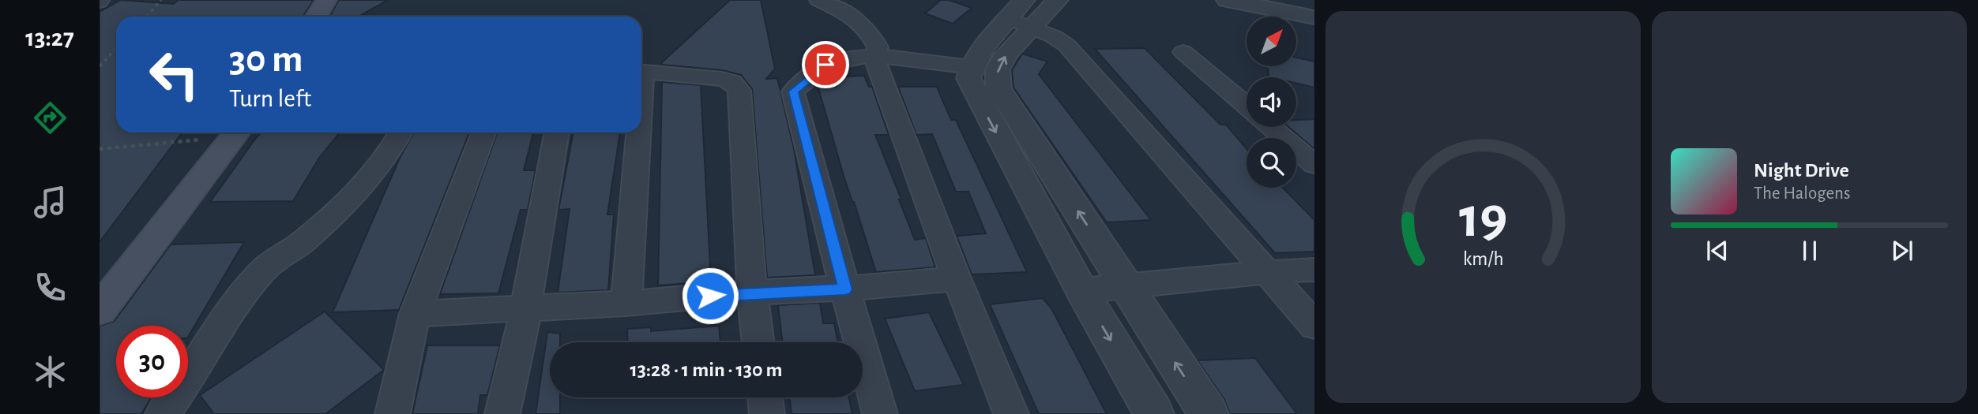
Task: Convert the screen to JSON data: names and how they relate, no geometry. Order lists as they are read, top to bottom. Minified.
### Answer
{"north":"top right","page":{"tabs":"13:27","turn":["30 m","Turn left"],"song":["Night Drive","The Halogens"],"limit":"30","trip":"13:28 · 1 min · 130 m","gauge":["19","km/h"]}}
